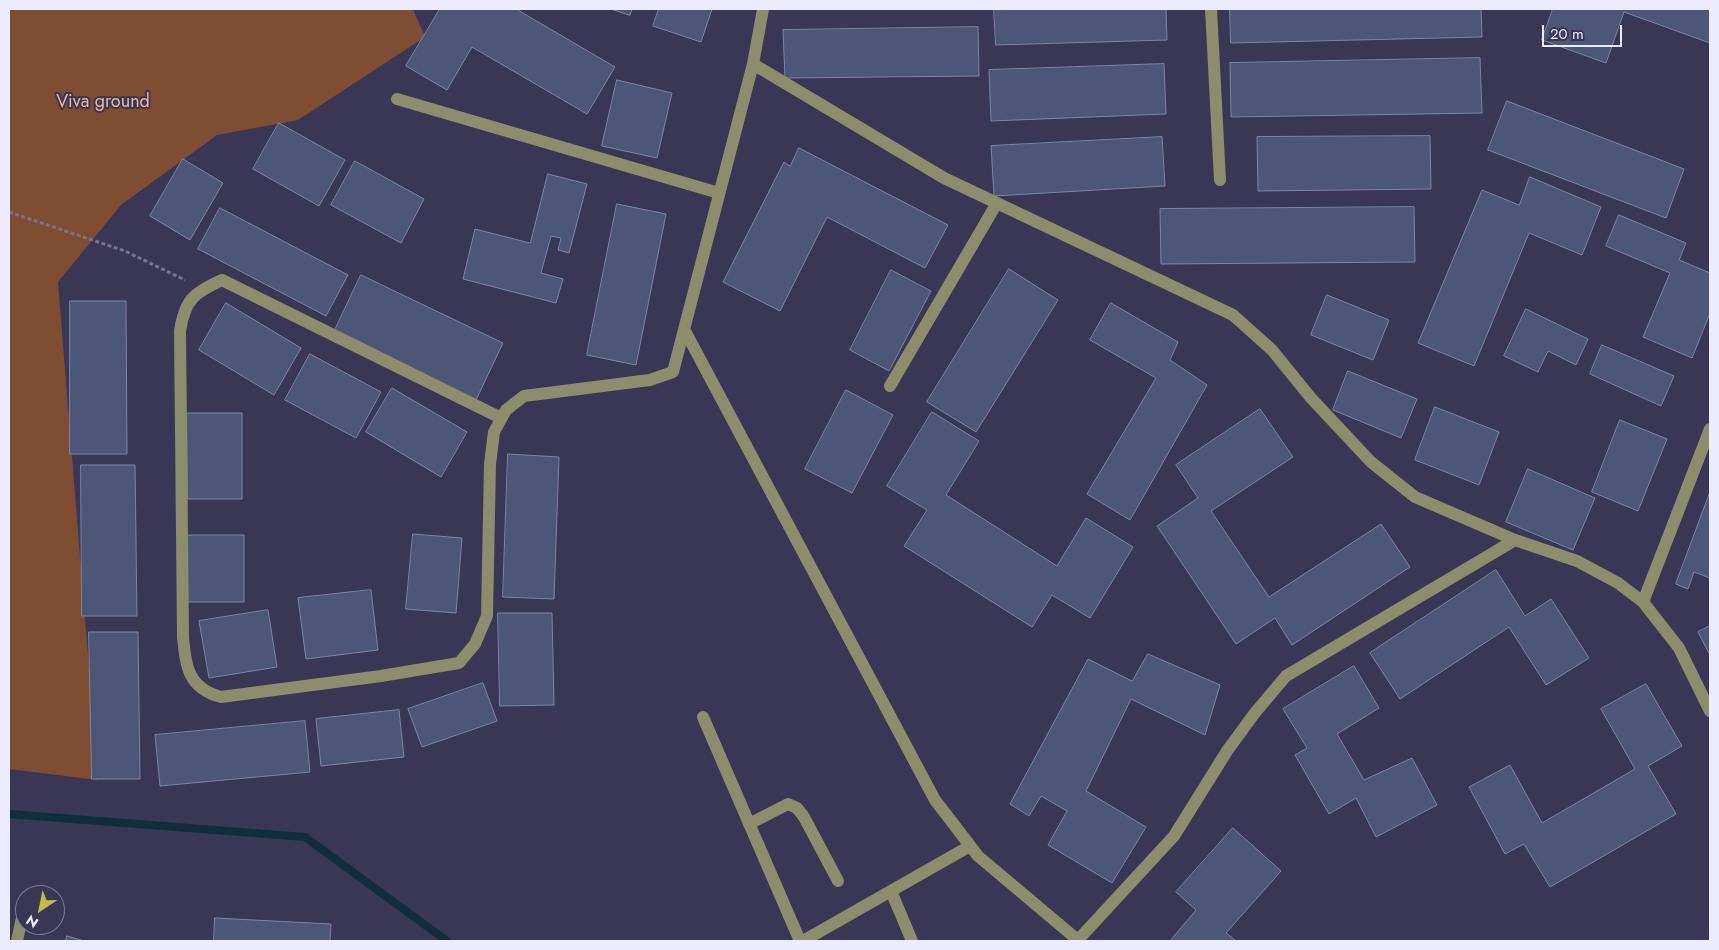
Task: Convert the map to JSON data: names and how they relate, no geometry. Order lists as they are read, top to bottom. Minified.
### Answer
{"parks":["Viva ground"],"scale_bar":"20 m","north":"bottom left"}
